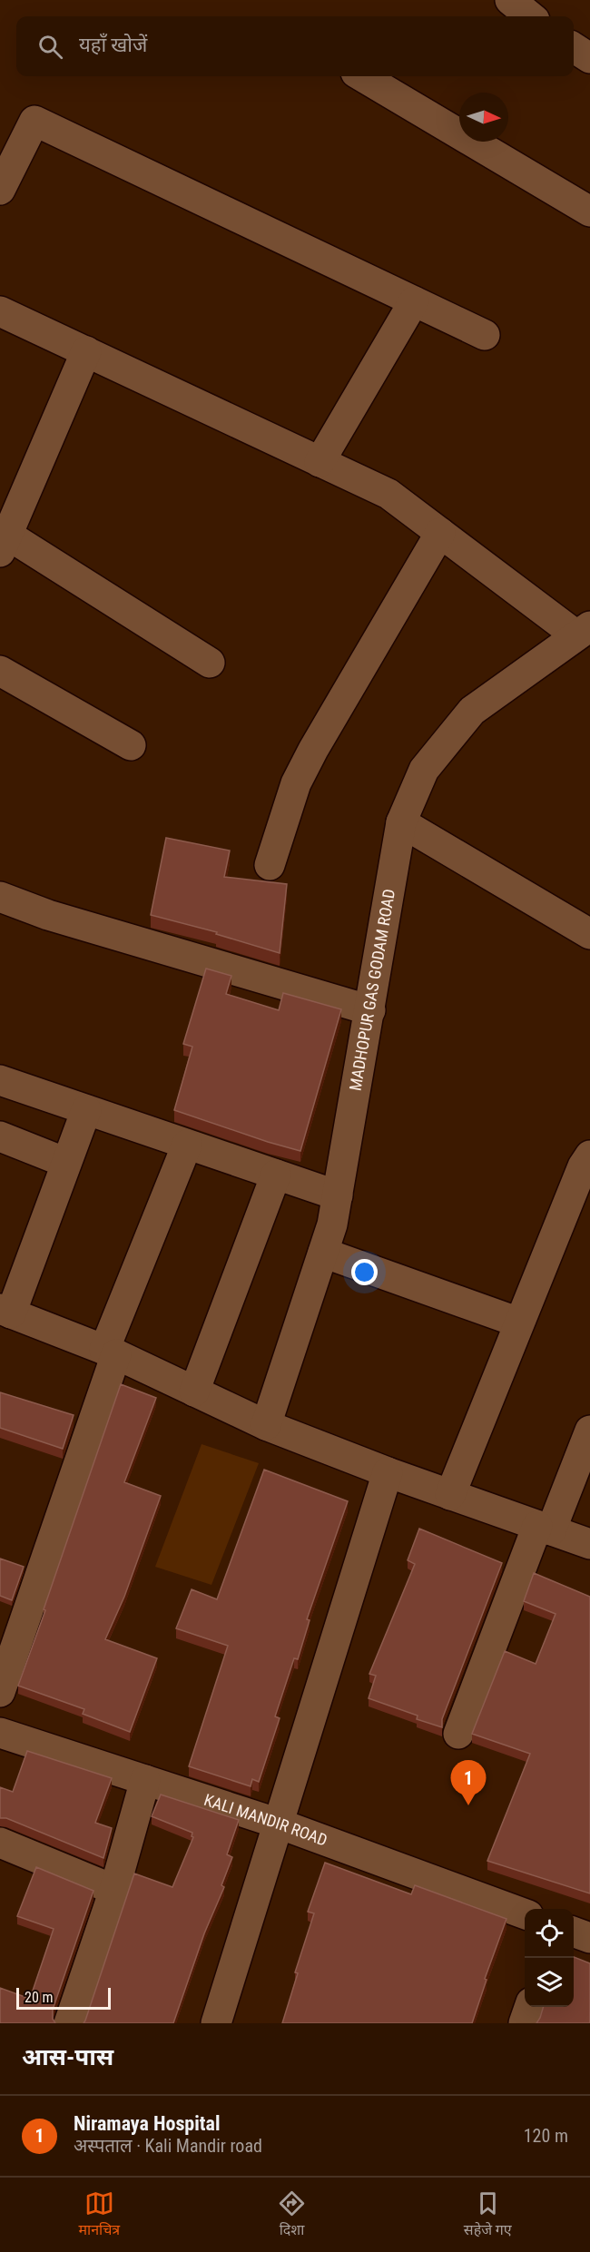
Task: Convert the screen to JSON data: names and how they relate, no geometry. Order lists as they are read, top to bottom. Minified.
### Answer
{"streets":{"street":["MADHOPUR GAS GODAM ROAD","KALI MANDIR ROAD"]},"scale_bar":"20 m","north":"right","page":{"search":"यहाँ खोजें","pins":"1","scale":"20 m","heading":"आस-पास","list":[{"mark":"1","name":"Niramaya Hospital","note":"अस्पताल · Kali Mandir road","value":"120 m"}],"nav":["मानचित्र","दिशा","सहेजे गए"]}}
